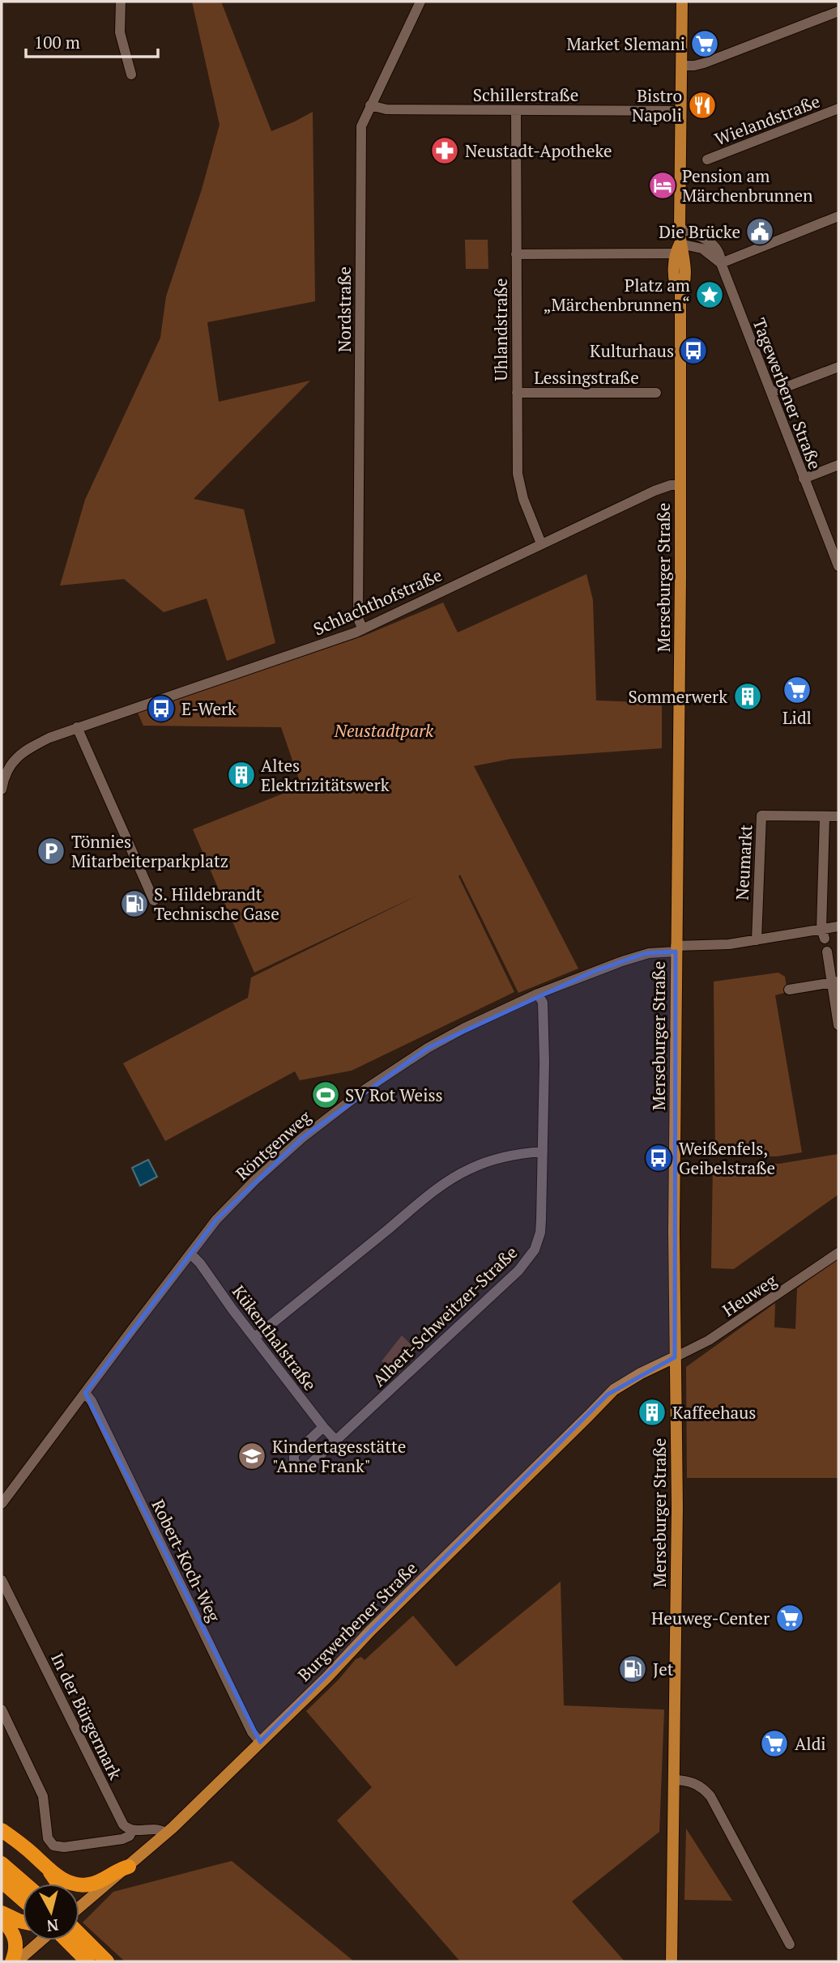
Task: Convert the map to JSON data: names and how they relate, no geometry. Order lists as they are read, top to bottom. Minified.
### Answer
{"streets":{"main road":["Merseburger Straße","Burgwerbener Straße"],"street":["Schillerstraße","Wielandstraße","Nordstraße","Uhlandstraße","Lessingstraße","Tagewerbener Straße","Schlachthofstraße","Neumarkt","Röntgenweg","Heuweg","Albert-Schweitzer-Straße","Kükenthalstraße","Robert-Koch-Weg","In der Bürgermark"]},"crossings":[["Schillerstraße","Nordstraße"],["Schillerstraße","Uhlandstraße"],["Schillerstraße","Merseburger Straße"],["Nordstraße","Schlachthofstraße"],["Uhlandstraße","Lessingstraße"],["Uhlandstraße","Schlachthofstraße"],["Tagewerbener Straße","Merseburger Straße"],["Merseburger Straße","Schlachthofstraße"],["Merseburger Straße","Röntgenweg"],["Merseburger Straße","Heuweg"],["Merseburger Straße","Burgwerbener Straße"],["Neumarkt","Röntgenweg"],["Röntgenweg","Albert-Schweitzer-Straße"],["Röntgenweg","Kükenthalstraße"],["Röntgenweg","Robert-Koch-Weg"],["Heuweg","Burgwerbener Straße"],["Albert-Schweitzer-Straße","Kükenthalstraße"],["Robert-Koch-Weg","Burgwerbener Straße"]],"parks":["Neustadtpark"],"places":{"supermarket":["Market Slemani","Lidl","Heuweg-Center","Aldi"],"restaurant":["Bistro Napoli"],"pharmacy":["Neustadt-Apotheke"],"hotel":["Pension am Märchenbrunnen"],"public building":["Die Brücke"],"place":["Platz am „Märchenbrunnen“"],"bus stop":["Kulturhaus","E-Werk","Weißenfels, Geibelstraße"],"building":["Sommerwerk","Altes Elektrizitätswerk","Kaffeehaus"],"parking":["Tönnies Mitarbeiterparkplatz"],"fuel station":["S. Hildebrandt Technische Gase","Jet"],"sports":["SV Rot Weiss"],"school or university":["Kindertagesstätte \"Anne Frank\""]},"scale_bar":"100 m","north":"bottom"}
